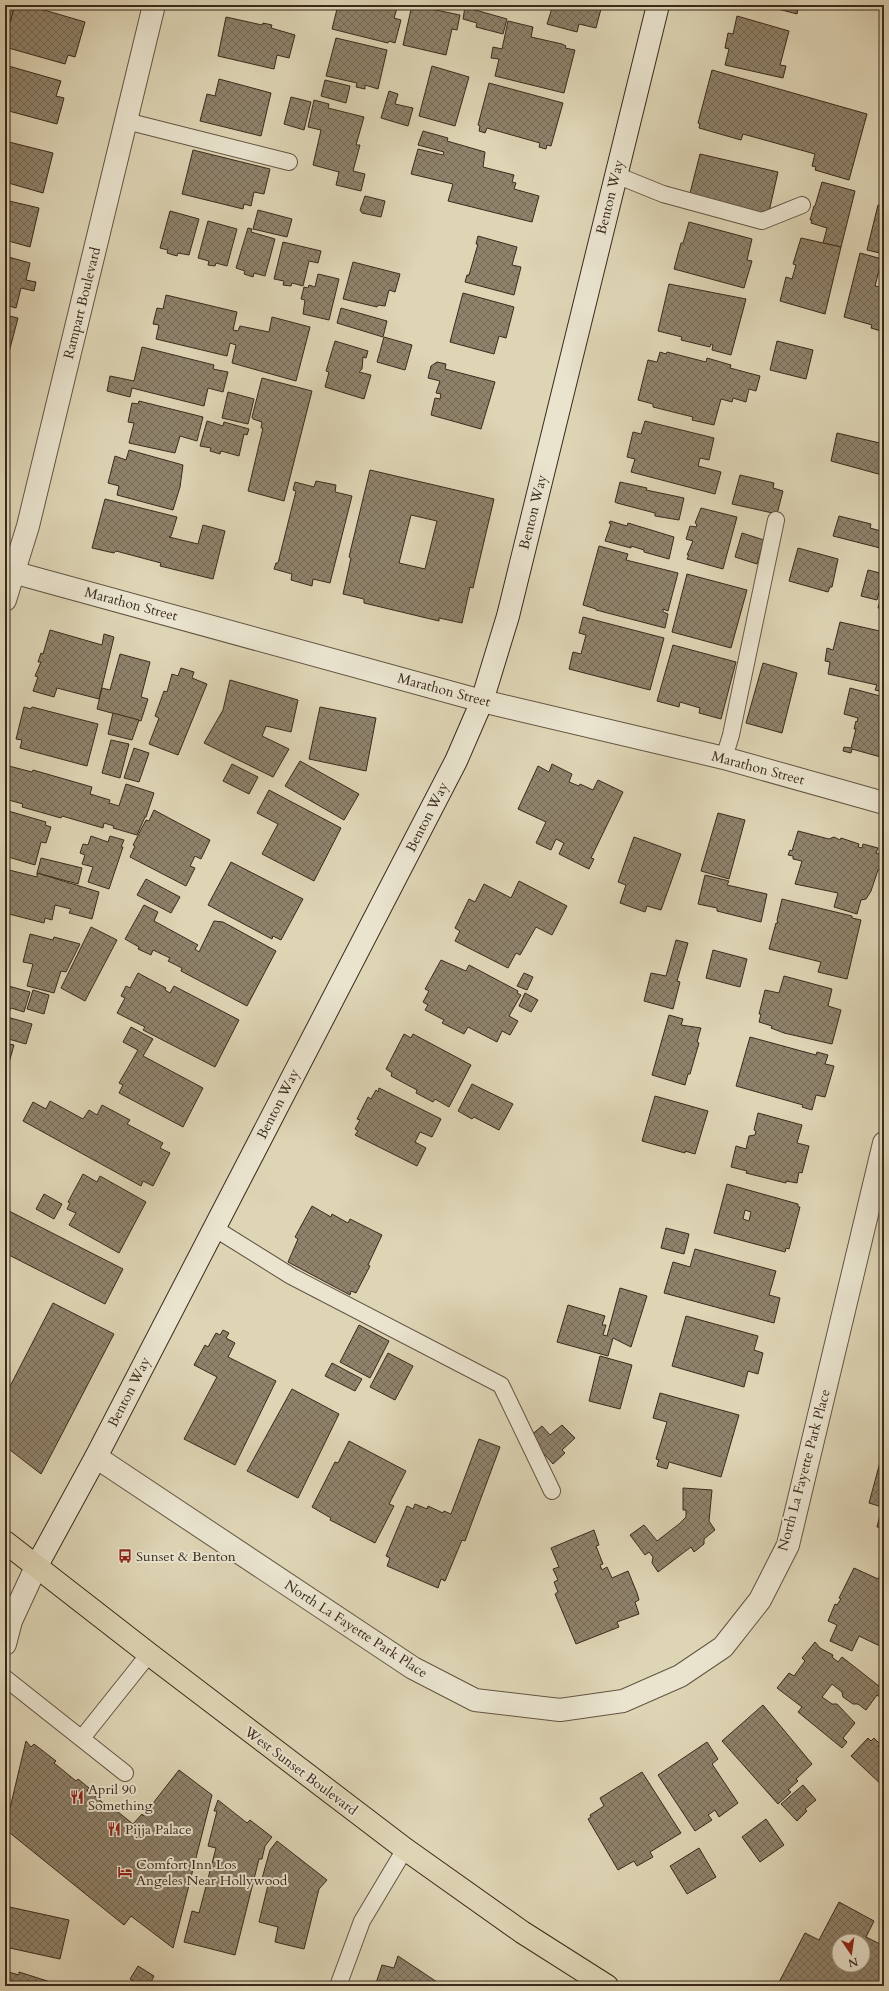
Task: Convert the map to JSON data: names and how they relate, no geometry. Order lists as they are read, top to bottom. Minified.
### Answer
{"streets":{"main road":["West Sunset Boulevard"],"street":["Benton Way","Rampart Boulevard","Marathon Street","North La Fayette Park Place"]},"crossings":[["Benton Way","Marathon Street"],["Benton Way","North La Fayette Park Place"],["Benton Way","West Sunset Boulevard"],["Rampart Boulevard","Marathon Street"]],"places":{"bus stop":["Sunset & Benton"],"restaurant":["April 90 Something","Pijja Palace"],"hotel":["Comfort Inn Los Angeles Near Hollywood"]},"north":"bottom"}
